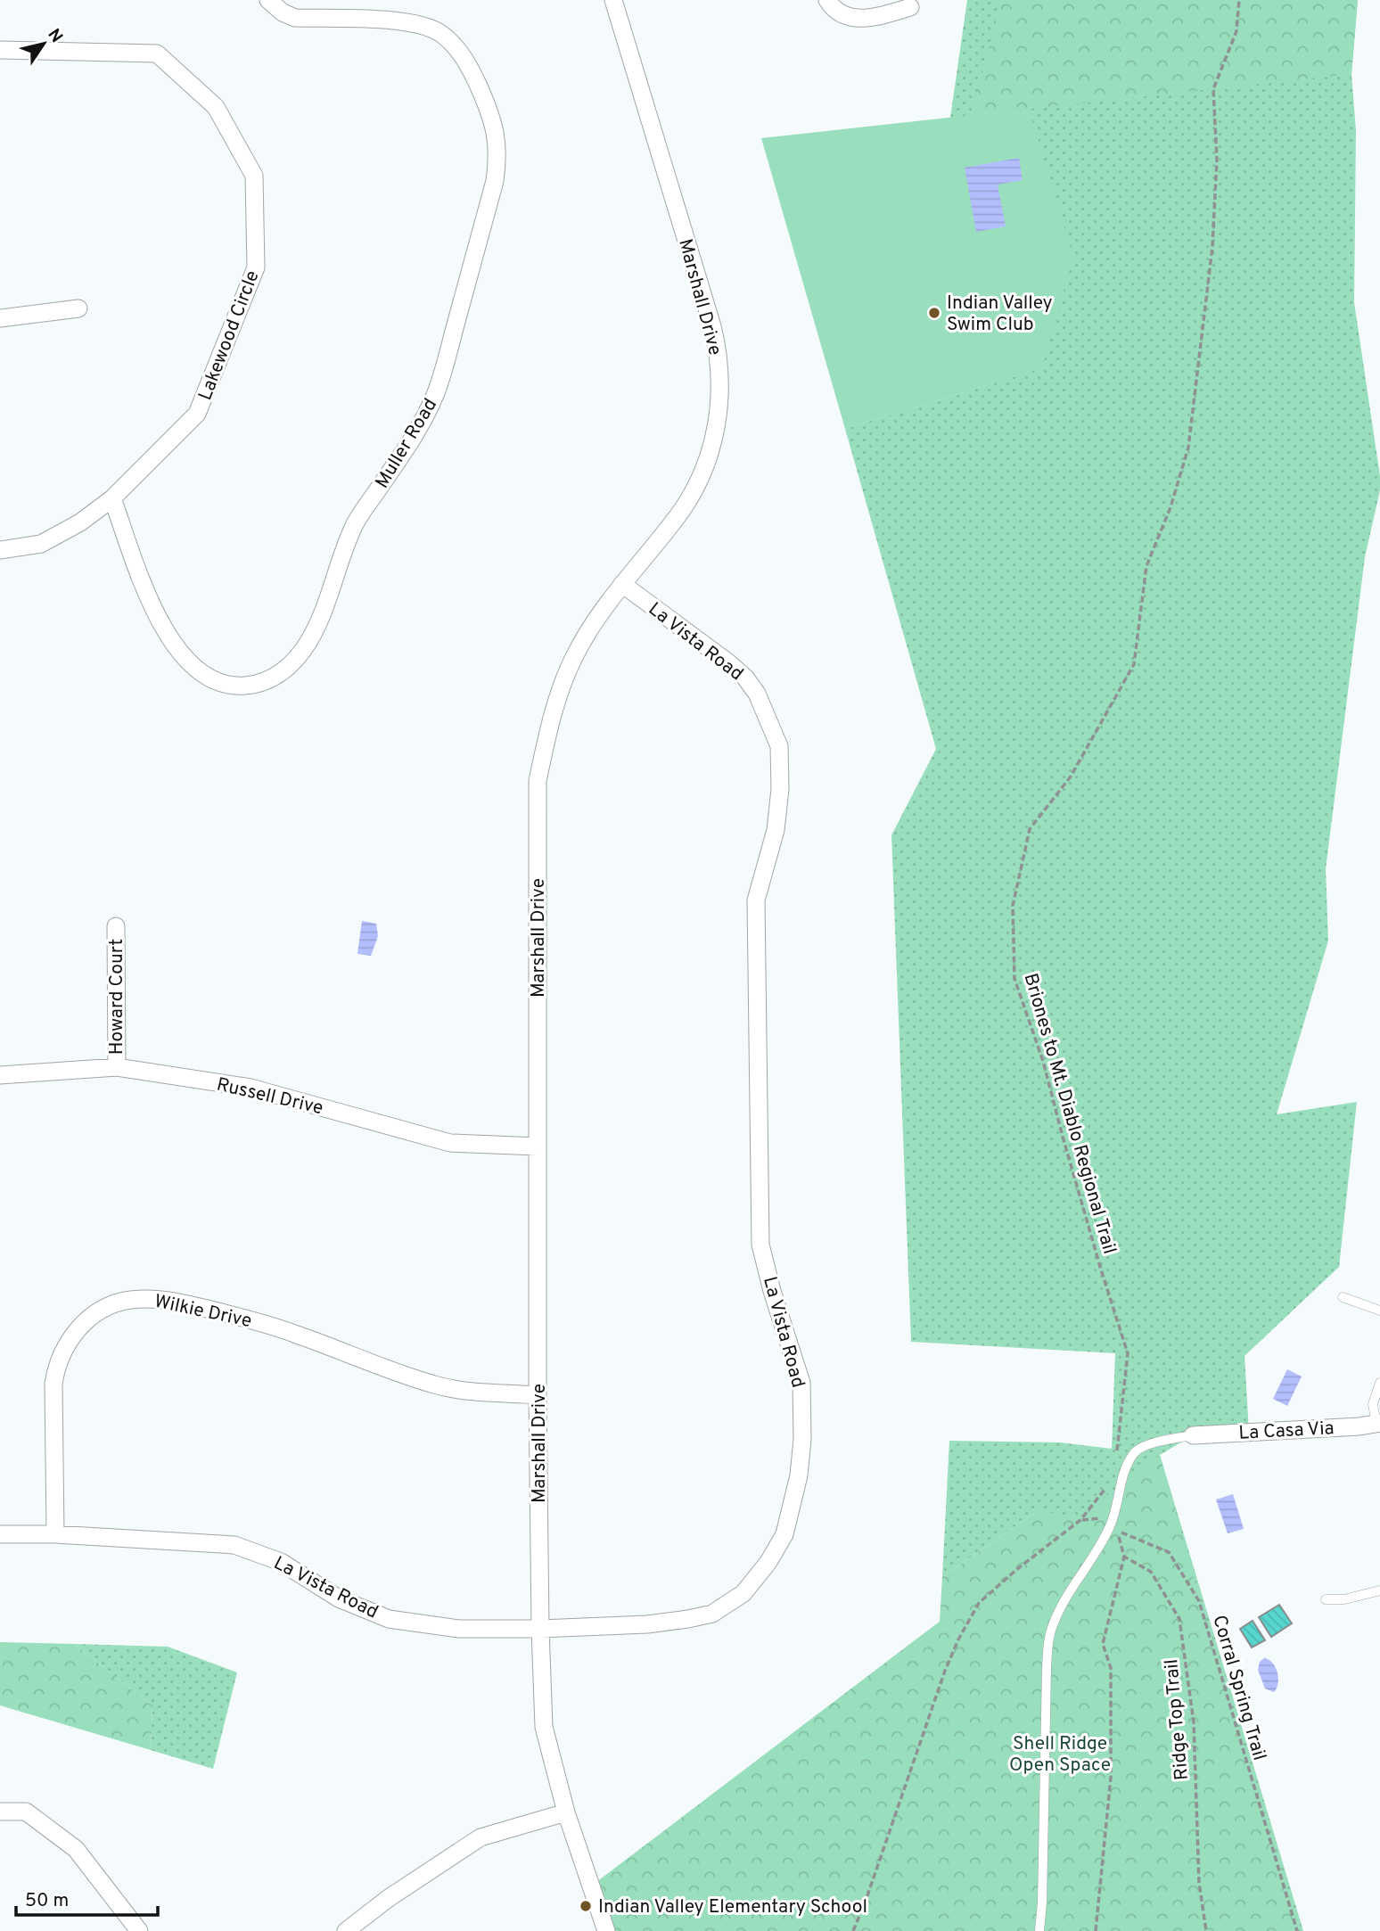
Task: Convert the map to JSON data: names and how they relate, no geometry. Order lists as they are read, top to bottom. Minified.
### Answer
{"streets":{"street":["Marshall Drive","Lakewood Circle","Muller Road","La Vista Road","Howard Court","Russell Drive","Wilkie Drive","La Casa Via"],"path":["Briones to Mt. Diablo Regional Trail","Corral Spring Trail","Ridge Top Trail"]},"crossings":[["Marshall Drive","La Vista Road"],["Marshall Drive","Russell Drive"],["Marshall Drive","Wilkie Drive"],["Lakewood Circle","Muller Road"],["La Vista Road","Wilkie Drive"],["Howard Court","Russell Drive"]],"parks":["Shell Ridge Open Space"],"places":["Indian Valley Swim Club","Indian Valley Elementary School"],"scale_bar":"50 m","north":"top right"}
